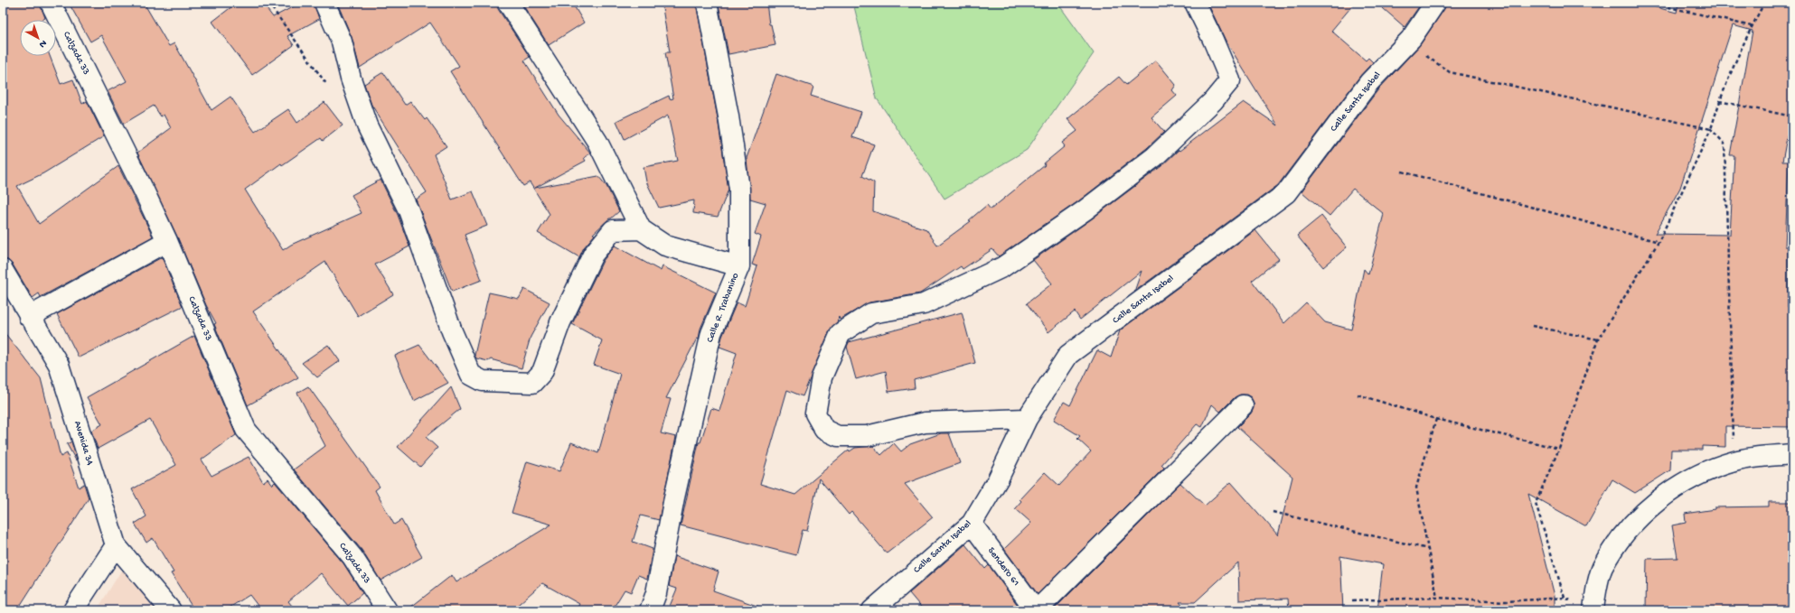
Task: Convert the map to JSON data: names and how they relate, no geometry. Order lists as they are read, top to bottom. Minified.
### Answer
{"streets":{"street":["Calzada 33","Calle Santa Isabel","Calle R. Trabanino","Avenida 34","Sendero 61"]},"crossings":[["Calle Santa Isabel","Sendero 61"]],"north":"bottom right"}
